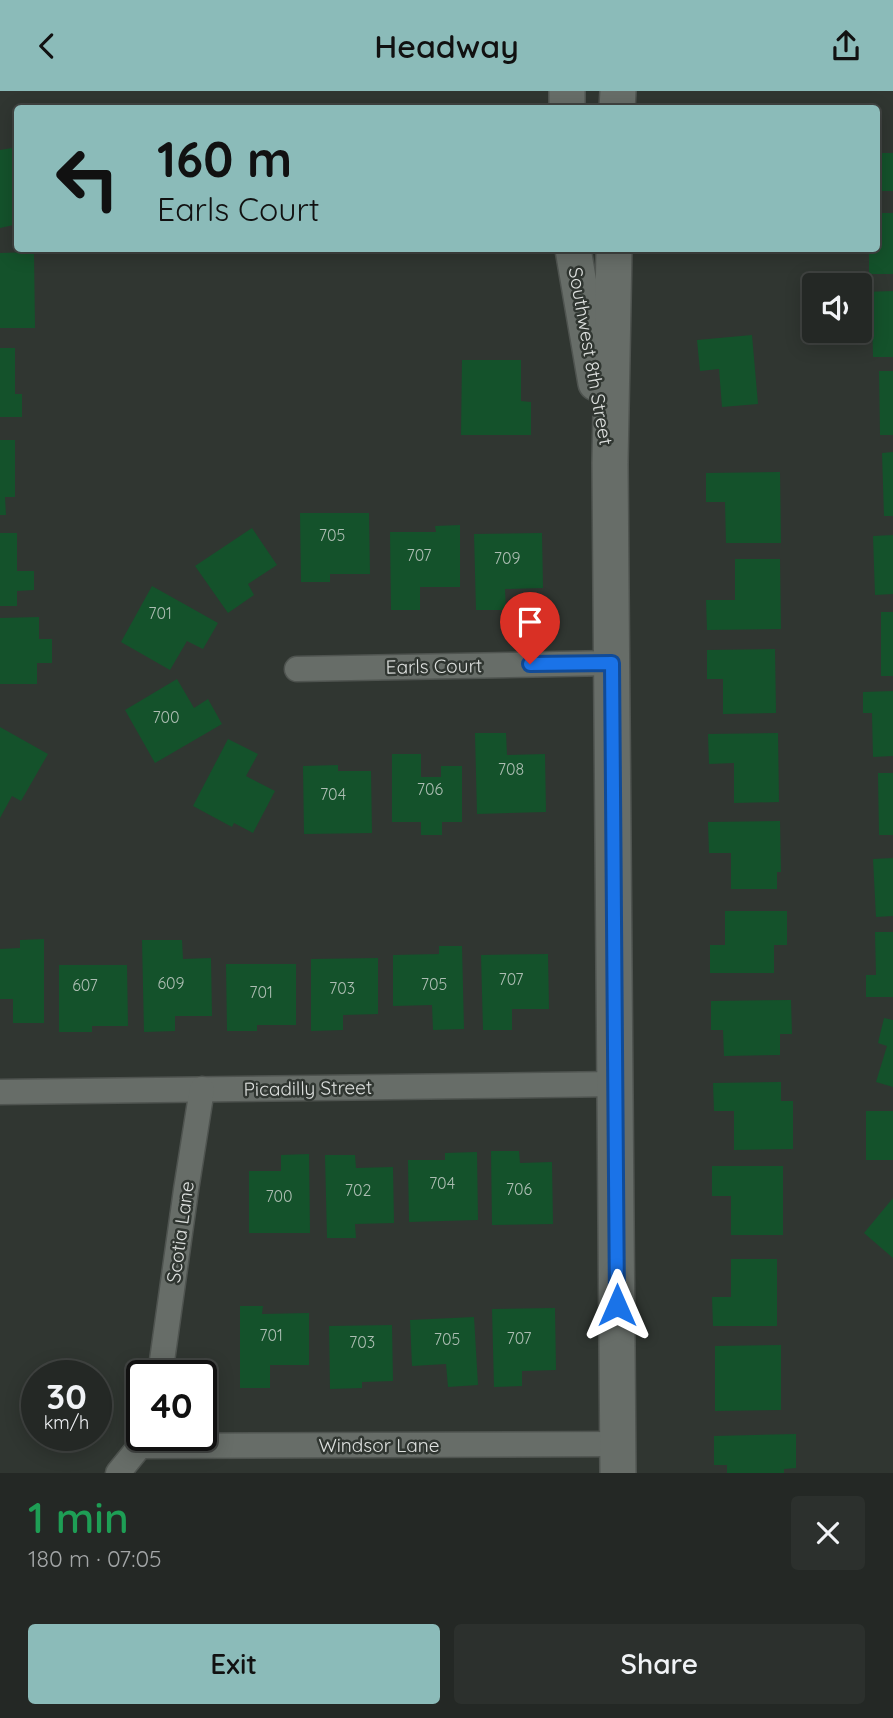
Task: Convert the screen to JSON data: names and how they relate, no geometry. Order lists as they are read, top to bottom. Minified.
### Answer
{"streets":{"street":["Southwest 8th Street","Earls Court","Picadilly Street","Scotia Lane","Windsor Lane"]},"crossings":[["Southwest 8th Street","Earls Court"],["Southwest 8th Street","Picadilly Street"],["Southwest 8th Street","Windsor Lane"],["Picadilly Street","Scotia Lane"]],"house_numbers":["705","707","709","701","700","708","706","704","707","609","705","607","703","701","704","706","702","700","701","707","705","703"],"page":{"header":"Headway","turn":["160 m","Earls Court"],"speed":"30 km/h","limit":"40","heading":["1 min","180 m · 07:05"],"buttons":["Exit","Share"]}}
